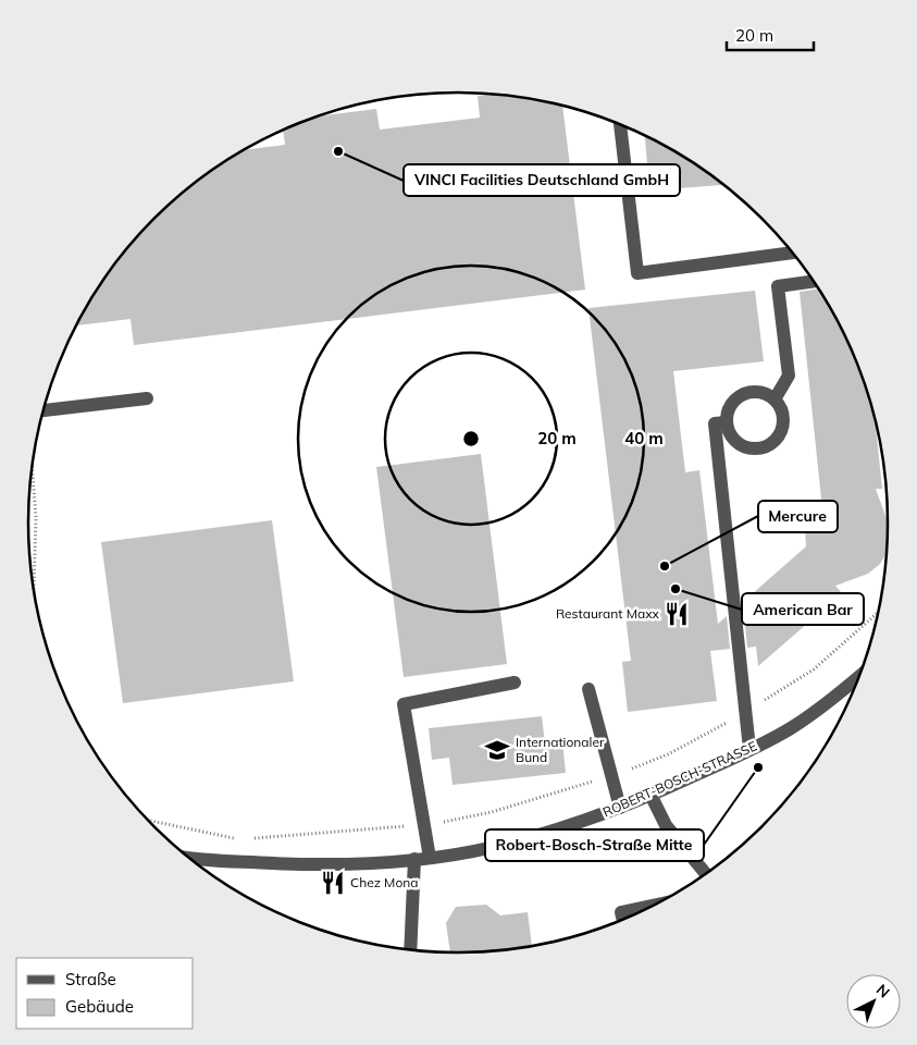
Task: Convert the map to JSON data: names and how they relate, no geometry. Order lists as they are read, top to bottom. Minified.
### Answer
{"streets":{"street":["ROBERT-BOSCH-STRASSE"]},"places":{"other":["VINCI Facilities Deutschland GmbH","Mercure","American Bar","Robert-Bosch-Straße Mitte"],"restaurant":["Restaurant Maxx","Chez Mona"],"school or university":["Internationaler Bund"]},"legend":["Straße","Gebäude"],"scale_bar":"20 m","north":"top right","rings":["20 m","40 m"]}
